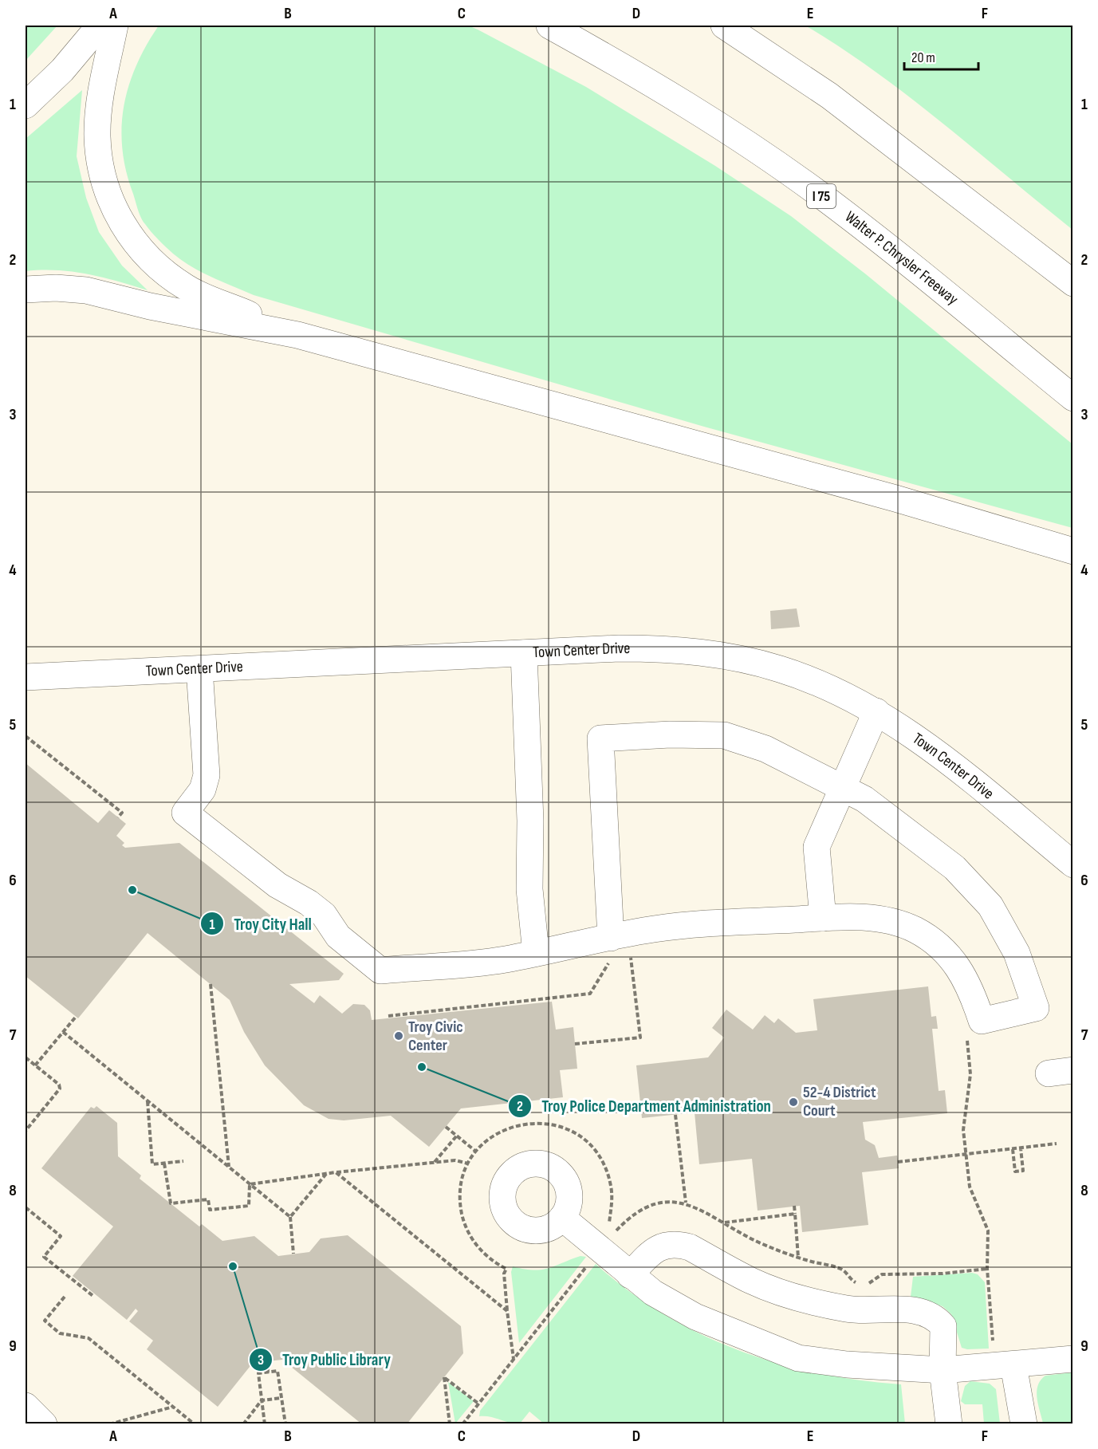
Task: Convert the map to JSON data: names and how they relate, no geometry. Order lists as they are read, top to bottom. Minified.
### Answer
{"streets":{"main road":["I 75","Walter P. Chrysler Freeway","Town Center Drive"]},"places":["Troy City Hall","Troy Civic Center","Troy Police Department Administration","52-4 District Court","Troy Public Library"],"scale_bar":"20 m","grid":{"columns":["A","B","C","D","E","F"],"rows":["1","2","3","4","5","6","7","8","9"]}}
